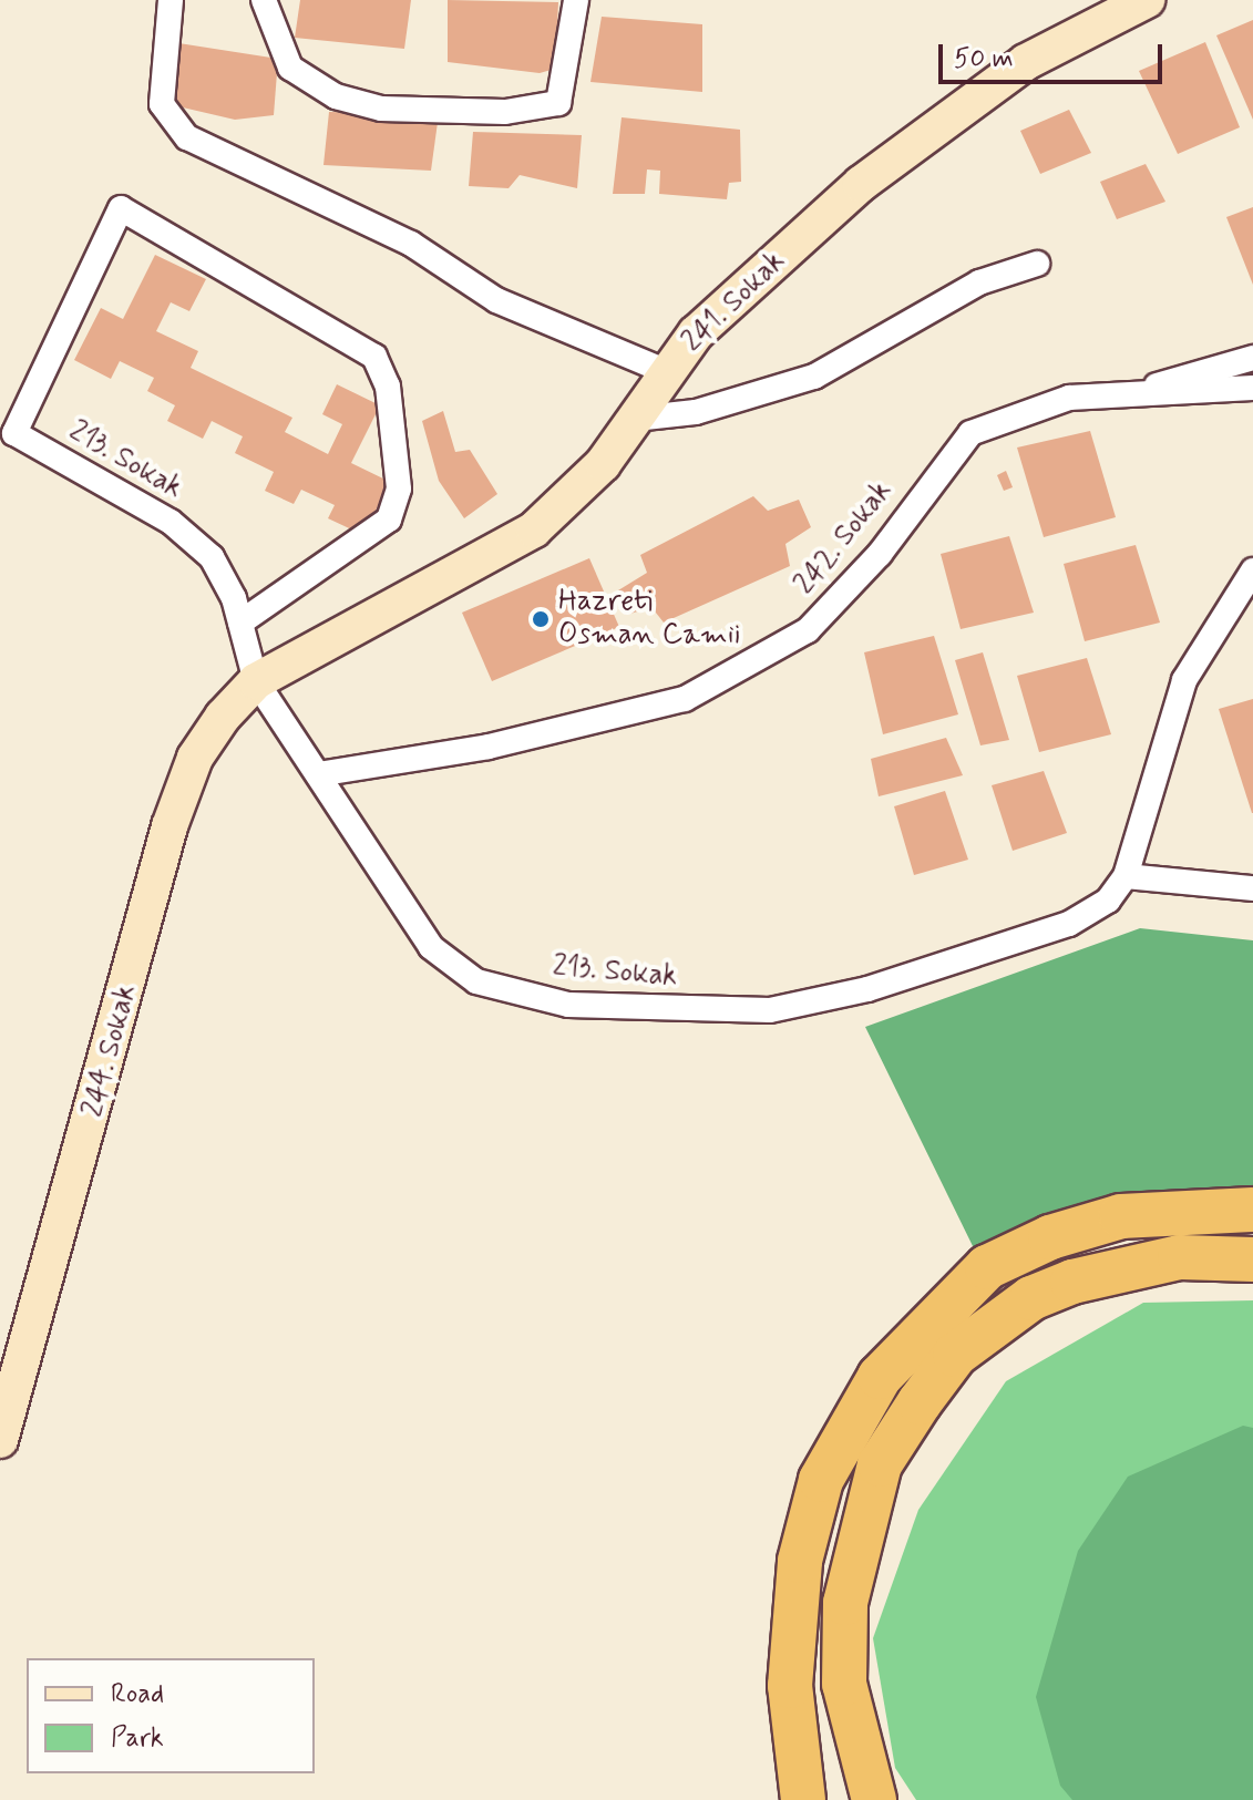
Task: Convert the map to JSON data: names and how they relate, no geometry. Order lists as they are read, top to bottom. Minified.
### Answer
{"streets":{"street":["241. Sokak","213. Sokak","242. Sokak","244. Sokak"]},"crossings":[["241. Sokak","213. Sokak"],["241. Sokak","244. Sokak"],["213. Sokak","242. Sokak"],["213. Sokak","244. Sokak"]],"places":["Hazreti Osman Camii"],"legend":["Road","Park"],"scale_bar":"50 m"}
